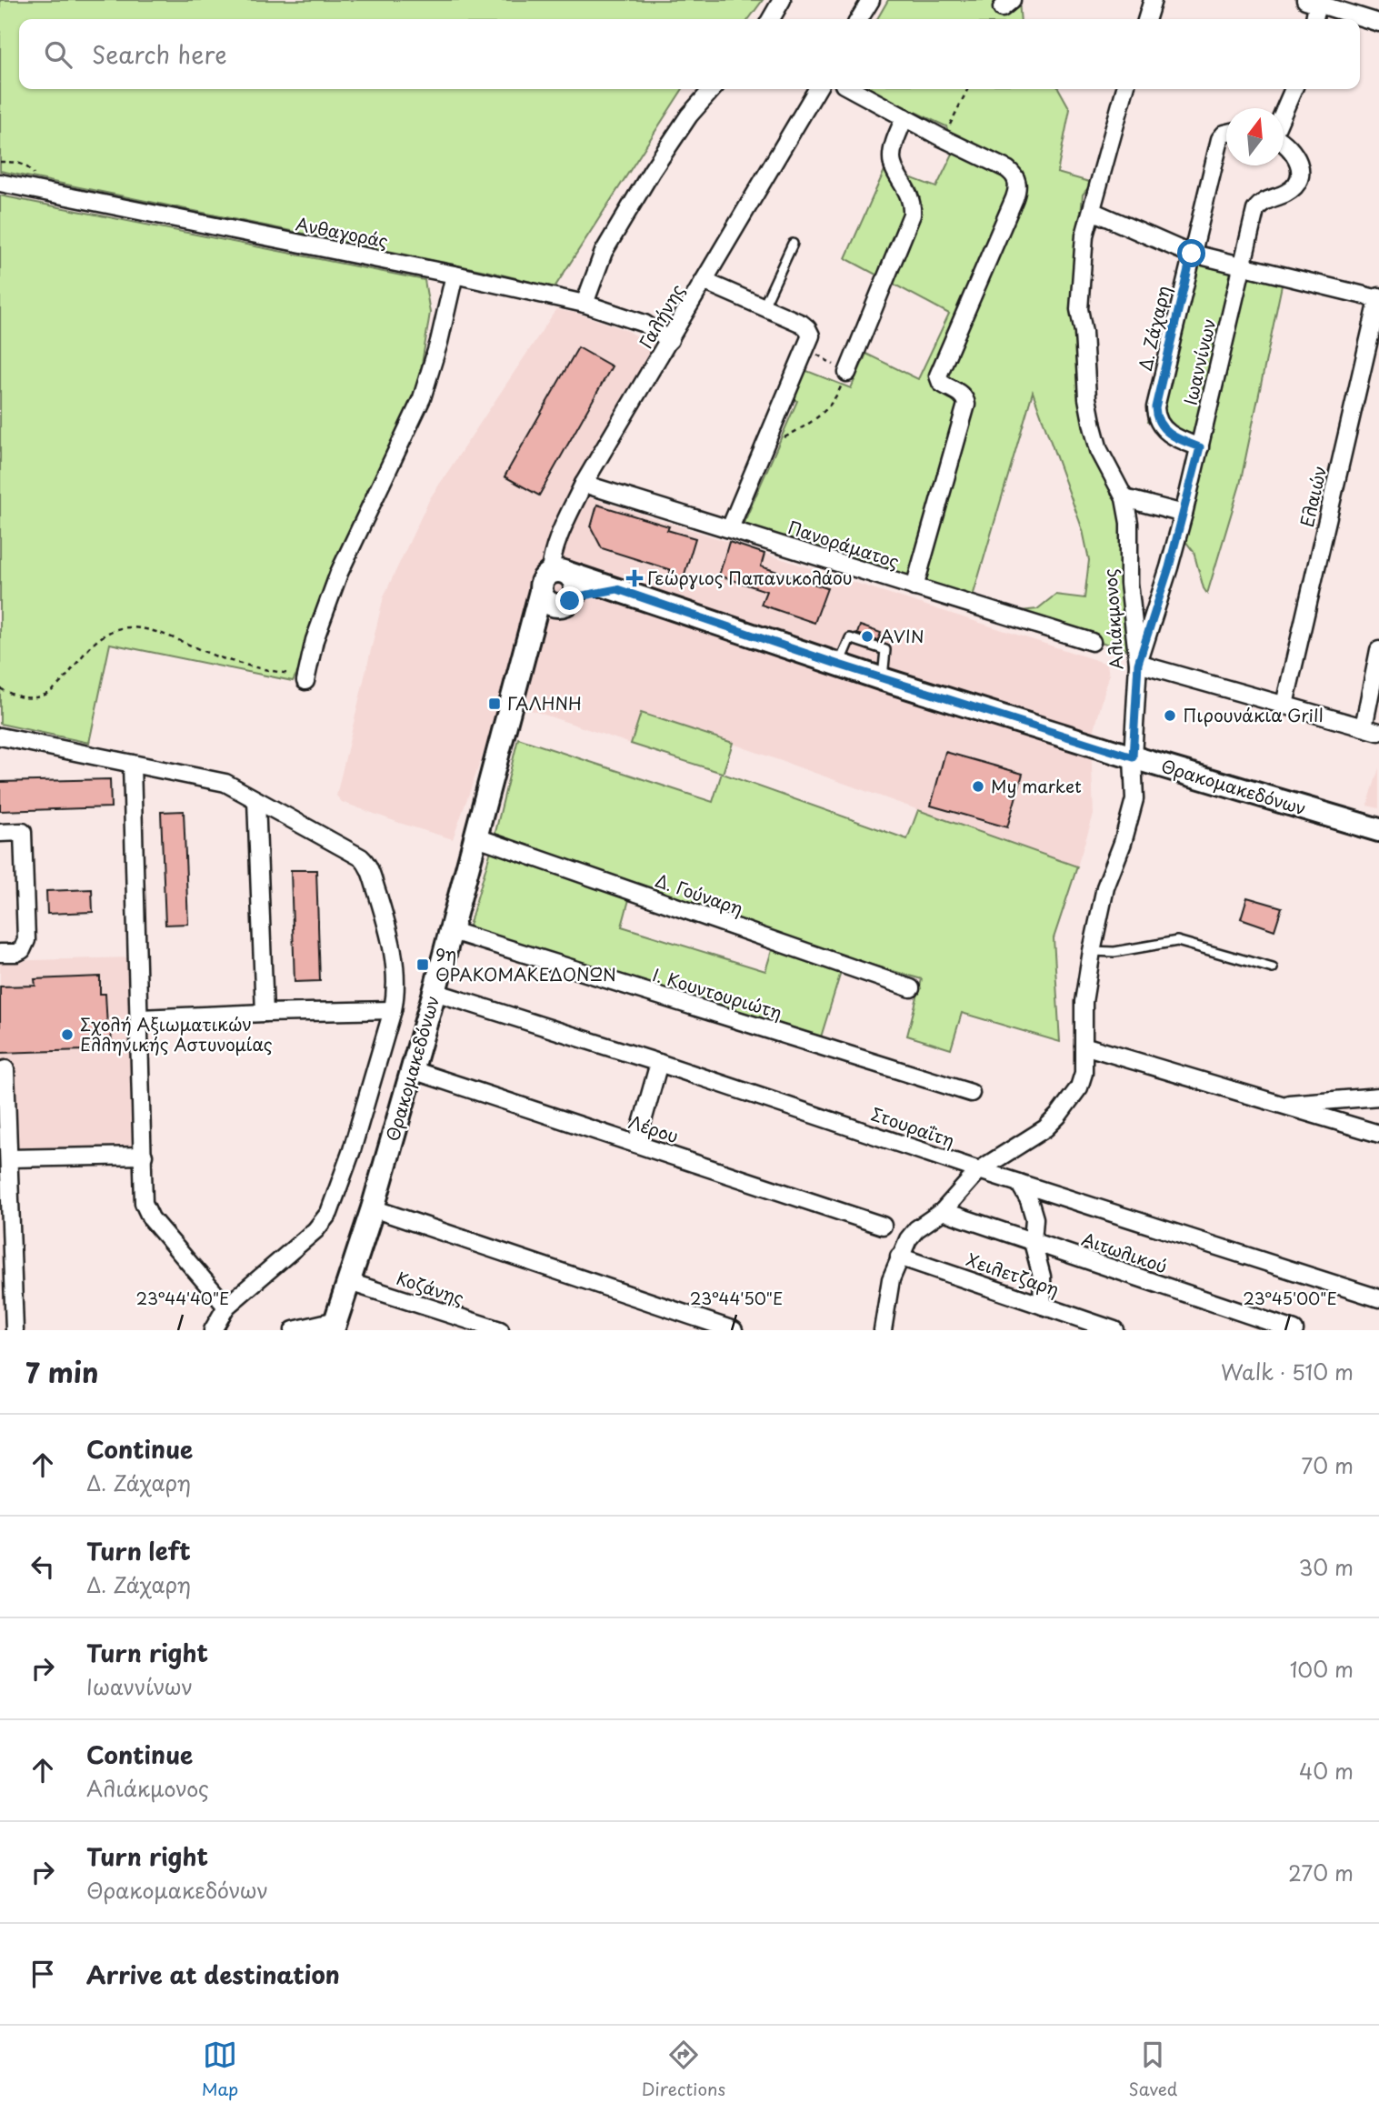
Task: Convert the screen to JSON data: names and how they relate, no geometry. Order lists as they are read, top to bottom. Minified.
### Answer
{"streets":{"main road":["Θρακομακεδόνων"],"street":["Ανθαγοράς","Γαλήνης","Δ. Ζάχαρη","Ιωαννίνων","Ελαιών","Πανοράματος","Αλιάκμονος","Δ. Γούναρη","Ι. Κουντουριώτη","Στουραΐτη","Λέρου","Αιτωλικού","Χειλετζαρη","Κοζάνης"]},"crossings":[["Ανθαγοράς","Γαλήνης"],["Γαλήνης","Πανοράματος"],["Γαλήνης","Θρακομακεδόνων"],["Δ. Ζάχαρη","Ιωαννίνων"],["Ιωαννίνων","Αλιάκμονος"],["Αλιάκμονος","Θρακομακεδόνων"],["Αλιάκμονος","Στουραΐτη"],["Αλιάκμονος","Αιτωλικού"],["Αλιάκμονος","Χειλετζαρη"],["Θρακομακεδόνων","Δ. Γούναρη"],["Θρακομακεδόνων","Ι. Κουντουριώτη"],["Θρακομακεδόνων","Στουραΐτη"],["Θρακομακεδόνων","Λέρου"],["Θρακομακεδόνων","Κοζάνης"]],"places":{"health":["Γεώργιος Παπανικολάου"],"other":["AVIN","Πιρουνάκια Grill","My market","Σχολή Αξιωματικών Ελληνικής Αστυνομίας"],"transit":["ΓΑΛΗΝΗ","9η ΘΡΑΚΟΜΑΚΕΔΟΝΩΝ"]},"north":"top","page":{"search":"Search here","heading":["7 min","Walk · 510 m"],"list":[["Continue","Δ. Ζάχαρη","70 m"],["Turn left","Δ. Ζάχαρη","30 m"],["Turn right","Ιωαννίνων","100 m"],["Continue","Αλιάκμονος","40 m"],["Turn right","Θρακομακεδόνων","270 m"],"Arrive at destination"],"nav":["Map","Directions","Saved"]},"coordinates":["23°44'40\"E","23°44'50\"E","23°45'00\"E"]}
